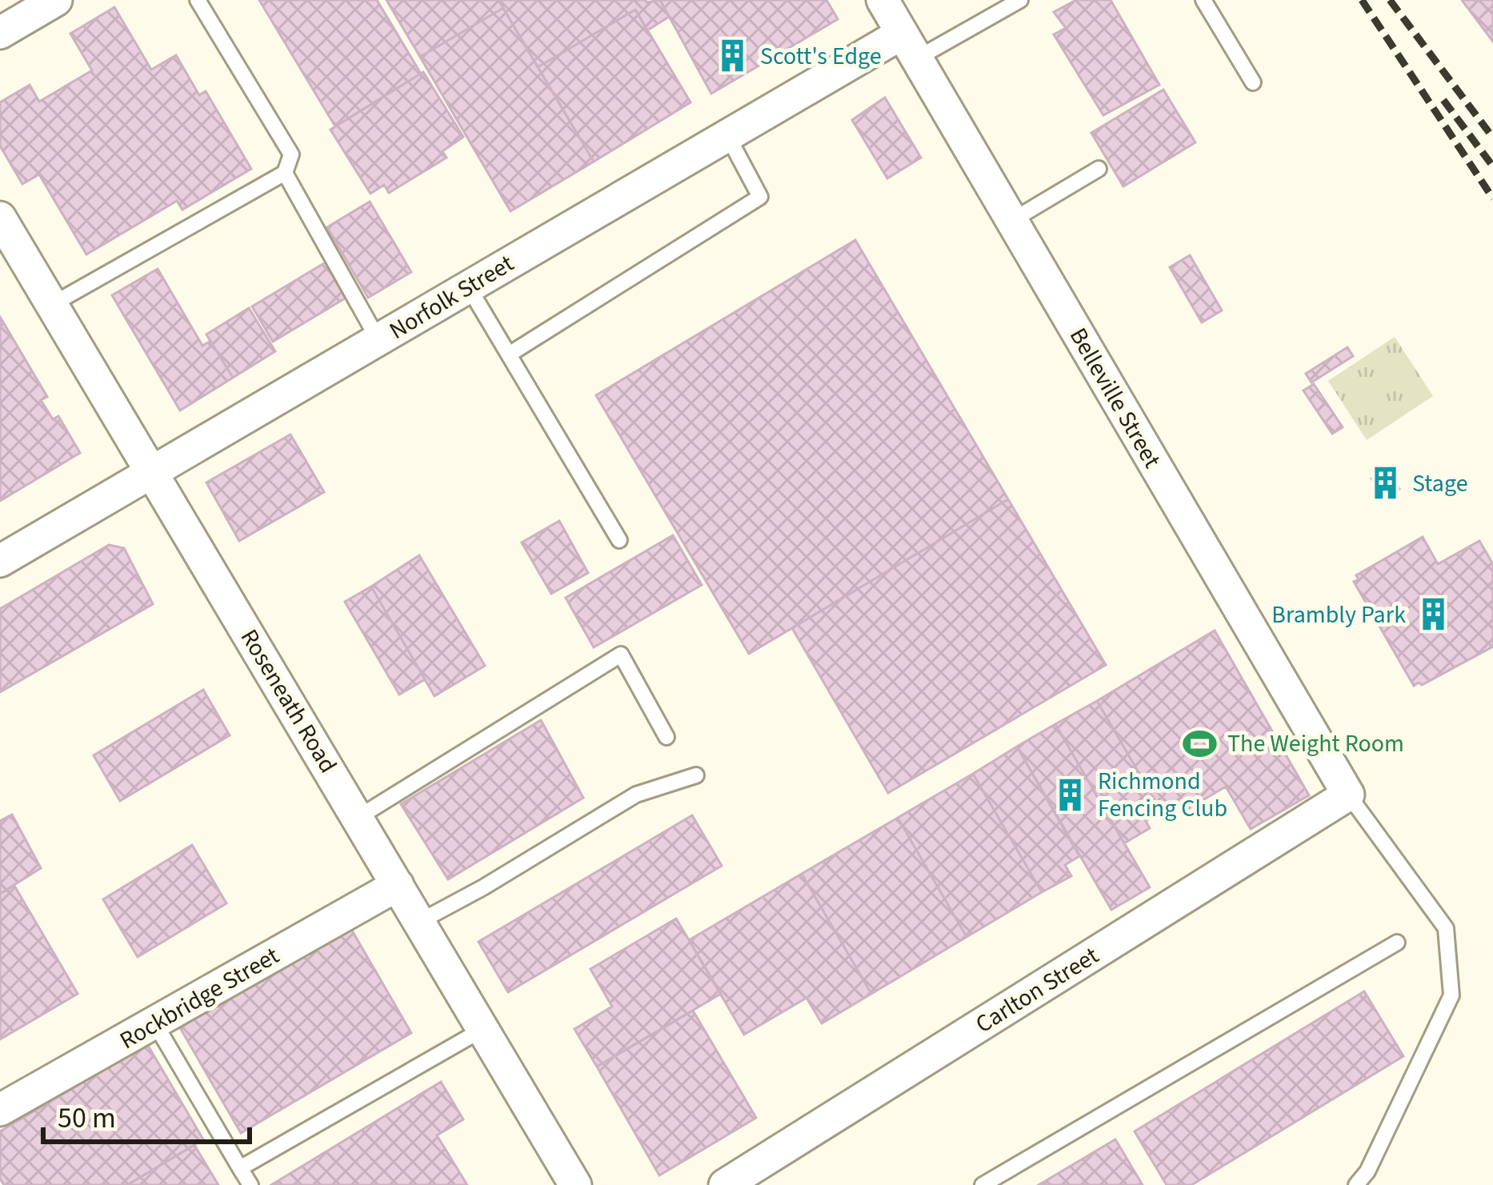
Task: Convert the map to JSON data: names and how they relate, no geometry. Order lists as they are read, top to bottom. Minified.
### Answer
{"streets":{"street":["Norfolk Street","Belleville Street","Roseneath Road","Carlton Street","Rockbridge Street"]},"crossings":[["Norfolk Street","Belleville Street"],["Norfolk Street","Roseneath Road"],["Belleville Street","Carlton Street"],["Roseneath Road","Rockbridge Street"]],"places":{"building":["Scott's Edge","Stage","Brambly Park","Richmond Fencing Club"],"sports":["The Weight Room"]},"scale_bar":"50 m"}
